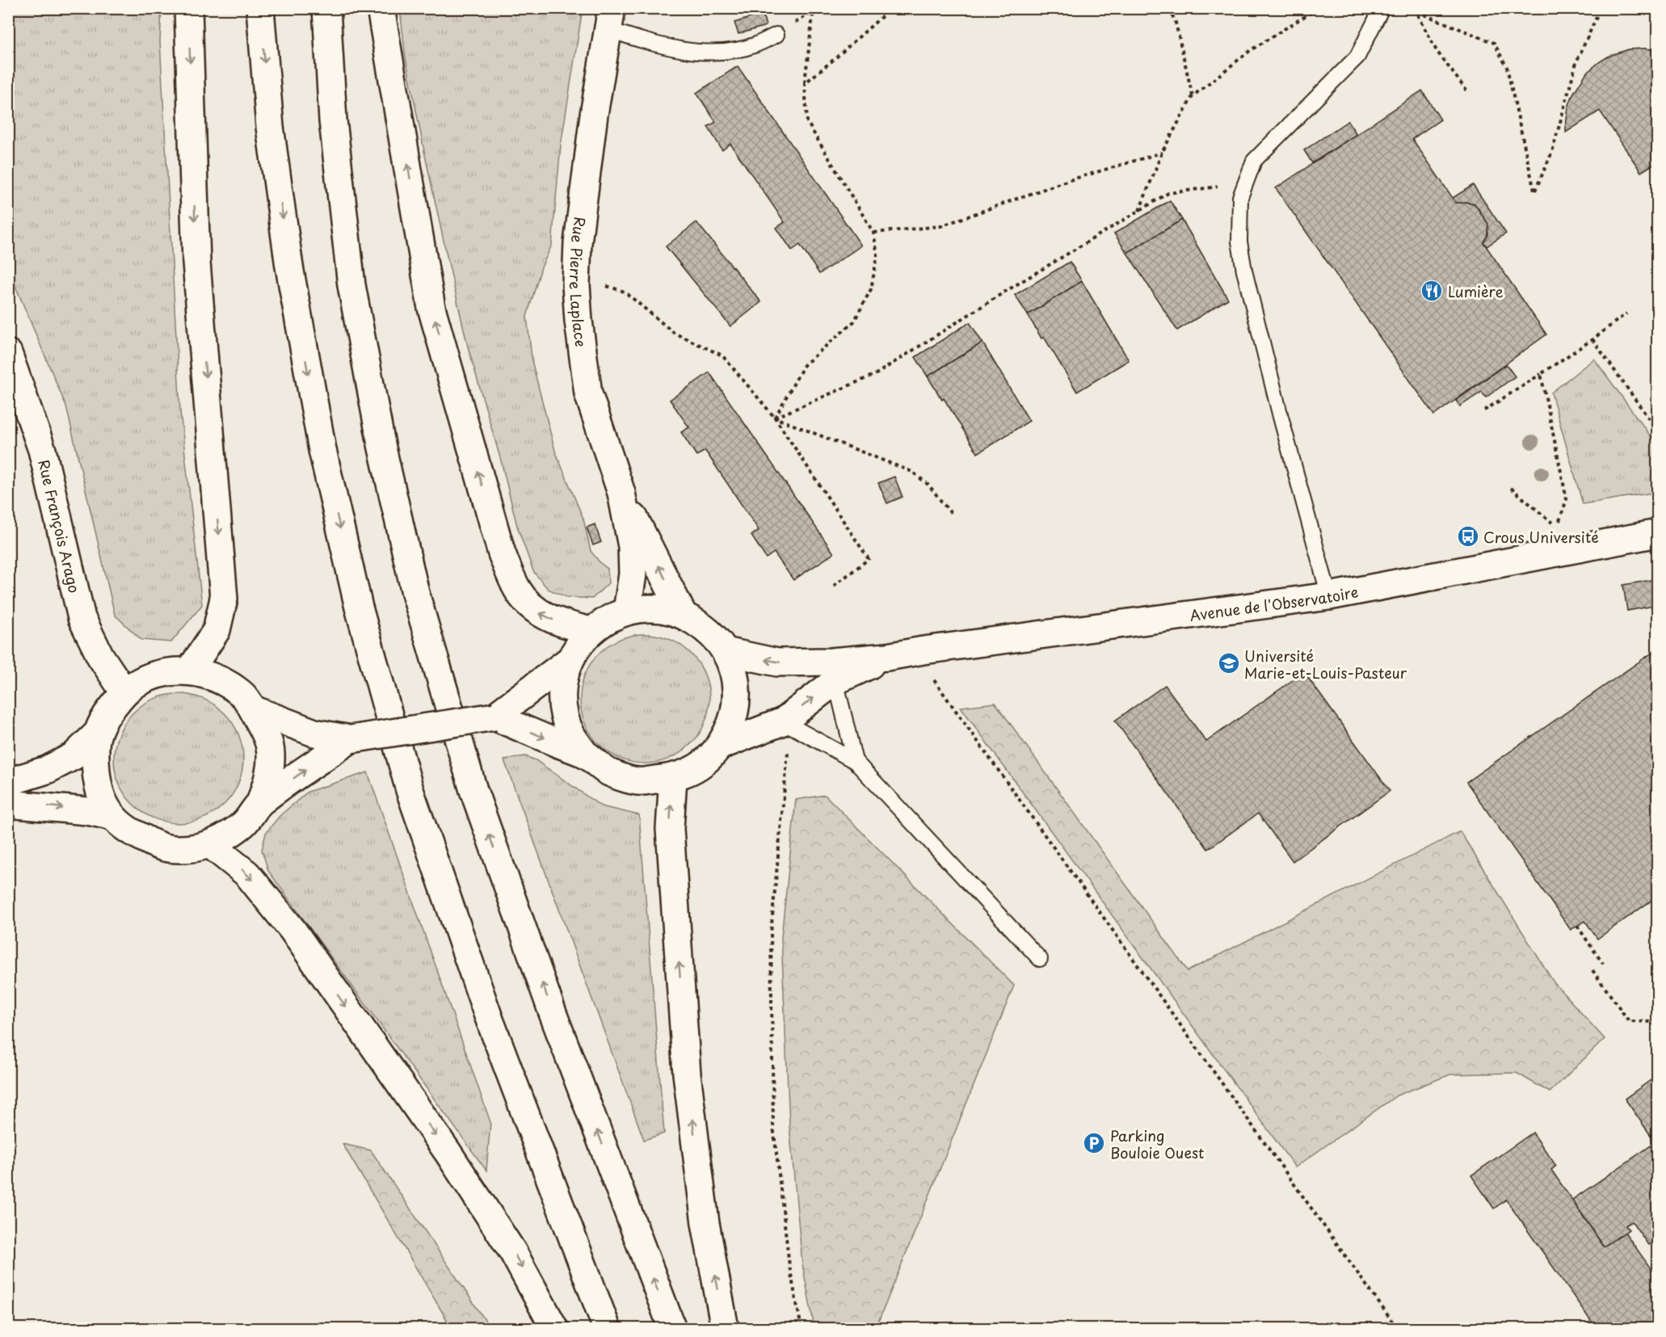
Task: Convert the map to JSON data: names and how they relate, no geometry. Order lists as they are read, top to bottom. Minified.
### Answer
{"streets":{"main road":["Rue Pierre Laplace","Rue François Arago","Avenue de l'Observatoire"]},"places":{"restaurant":["Lumière"],"bus stop":["Crous Université"],"school or university":["Université Marie-et-Louis-Pasteur"],"parking":["Parking Bouloie Ouest"]}}
